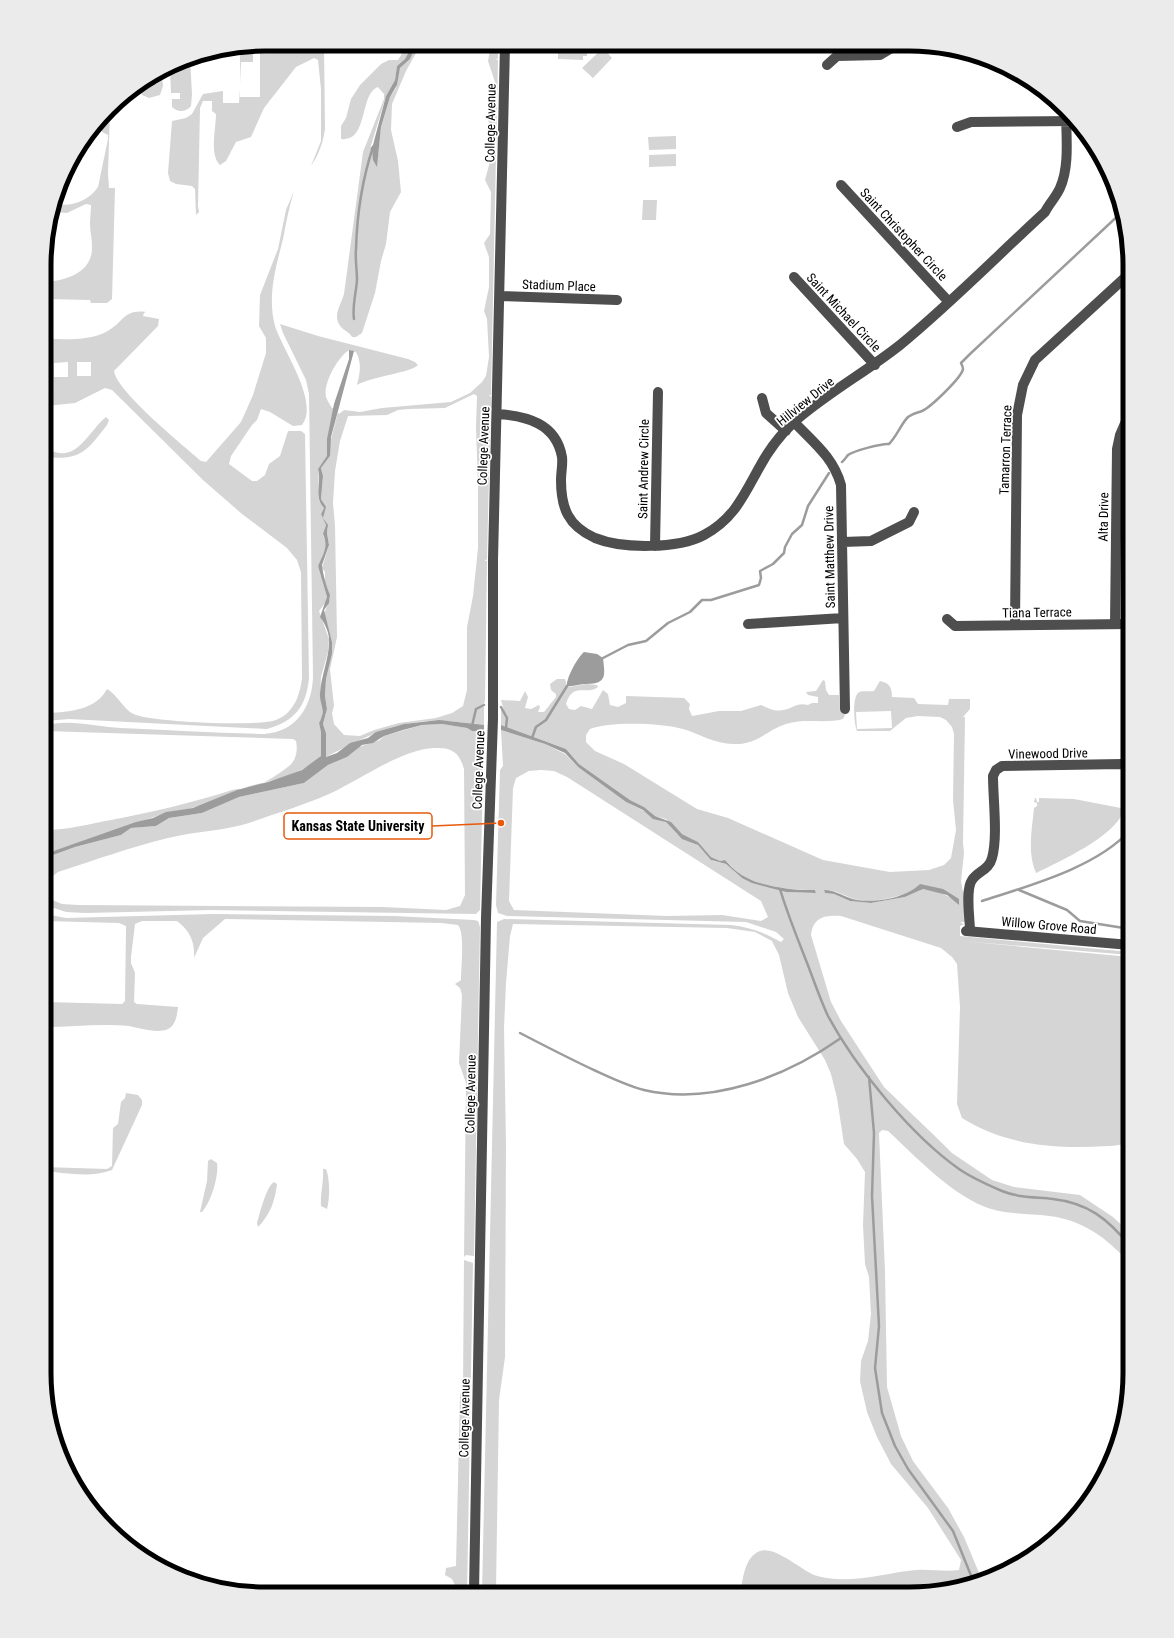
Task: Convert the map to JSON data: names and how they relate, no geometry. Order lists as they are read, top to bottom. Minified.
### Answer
{"streets":{"street":["College Avenue","Saint Christopher Circle","Stadium Place","Saint Michael Circle","Hillview Drive","Tamarron Terrace","Saint Andrew Circle","Alta Drive","Saint Matthew Drive","Tiana Terrace","Vinewood Drive","Willow Grove Road"]},"crossings":[["College Avenue","Stadium Place"],["College Avenue","Hillview Drive"],["Saint Christopher Circle","Hillview Drive"],["Saint Michael Circle","Hillview Drive"],["Hillview Drive","Saint Andrew Circle"],["Hillview Drive","Saint Matthew Drive"],["Tamarron Terrace","Tiana Terrace"],["Alta Drive","Tiana Terrace"],["Vinewood Drive","Willow Grove Road"]],"places":["Kansas State University"]}
